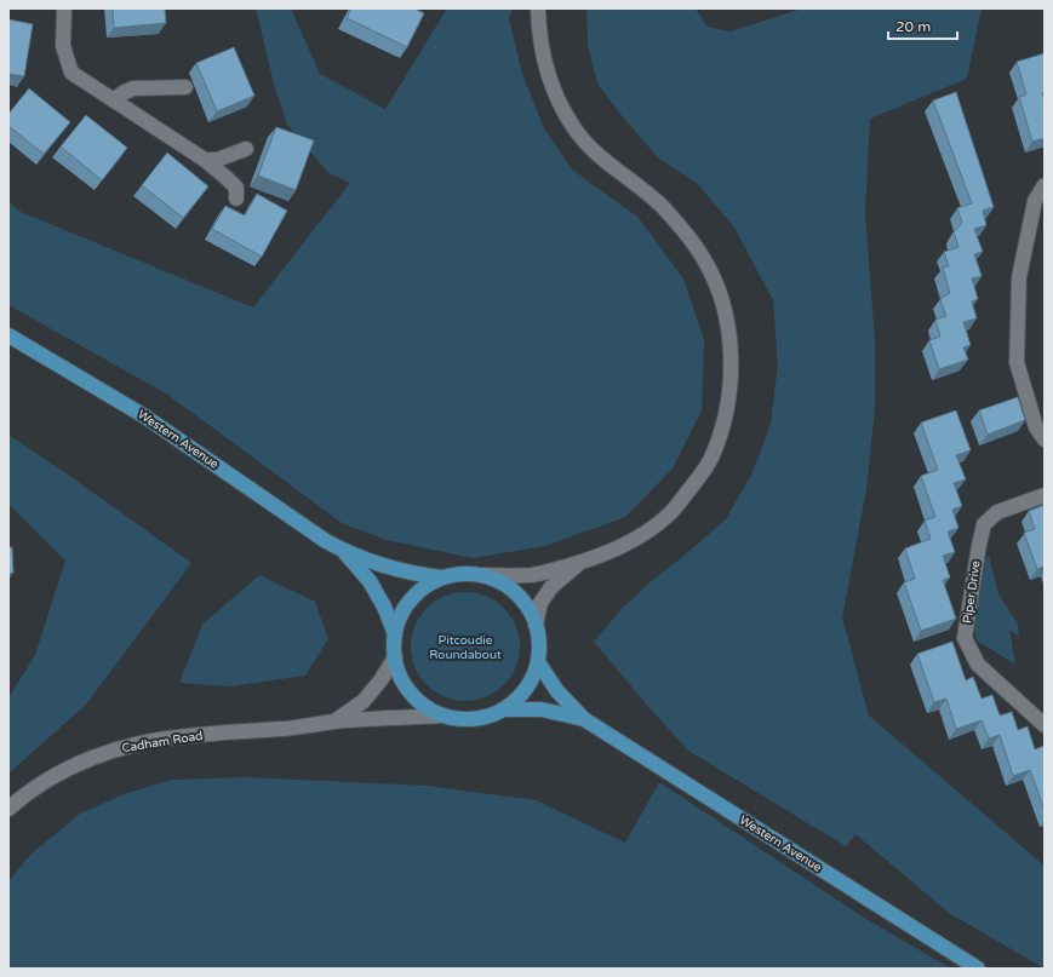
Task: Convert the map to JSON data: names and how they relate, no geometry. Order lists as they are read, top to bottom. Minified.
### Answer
{"streets":{"main road":["Western Avenue"],"street":["Piper Drive","Cadham Road"]},"crossings":[["Western Avenue","Cadham Road"]],"parks":["Pitcoudie Roundabout"],"scale_bar":"20 m"}
